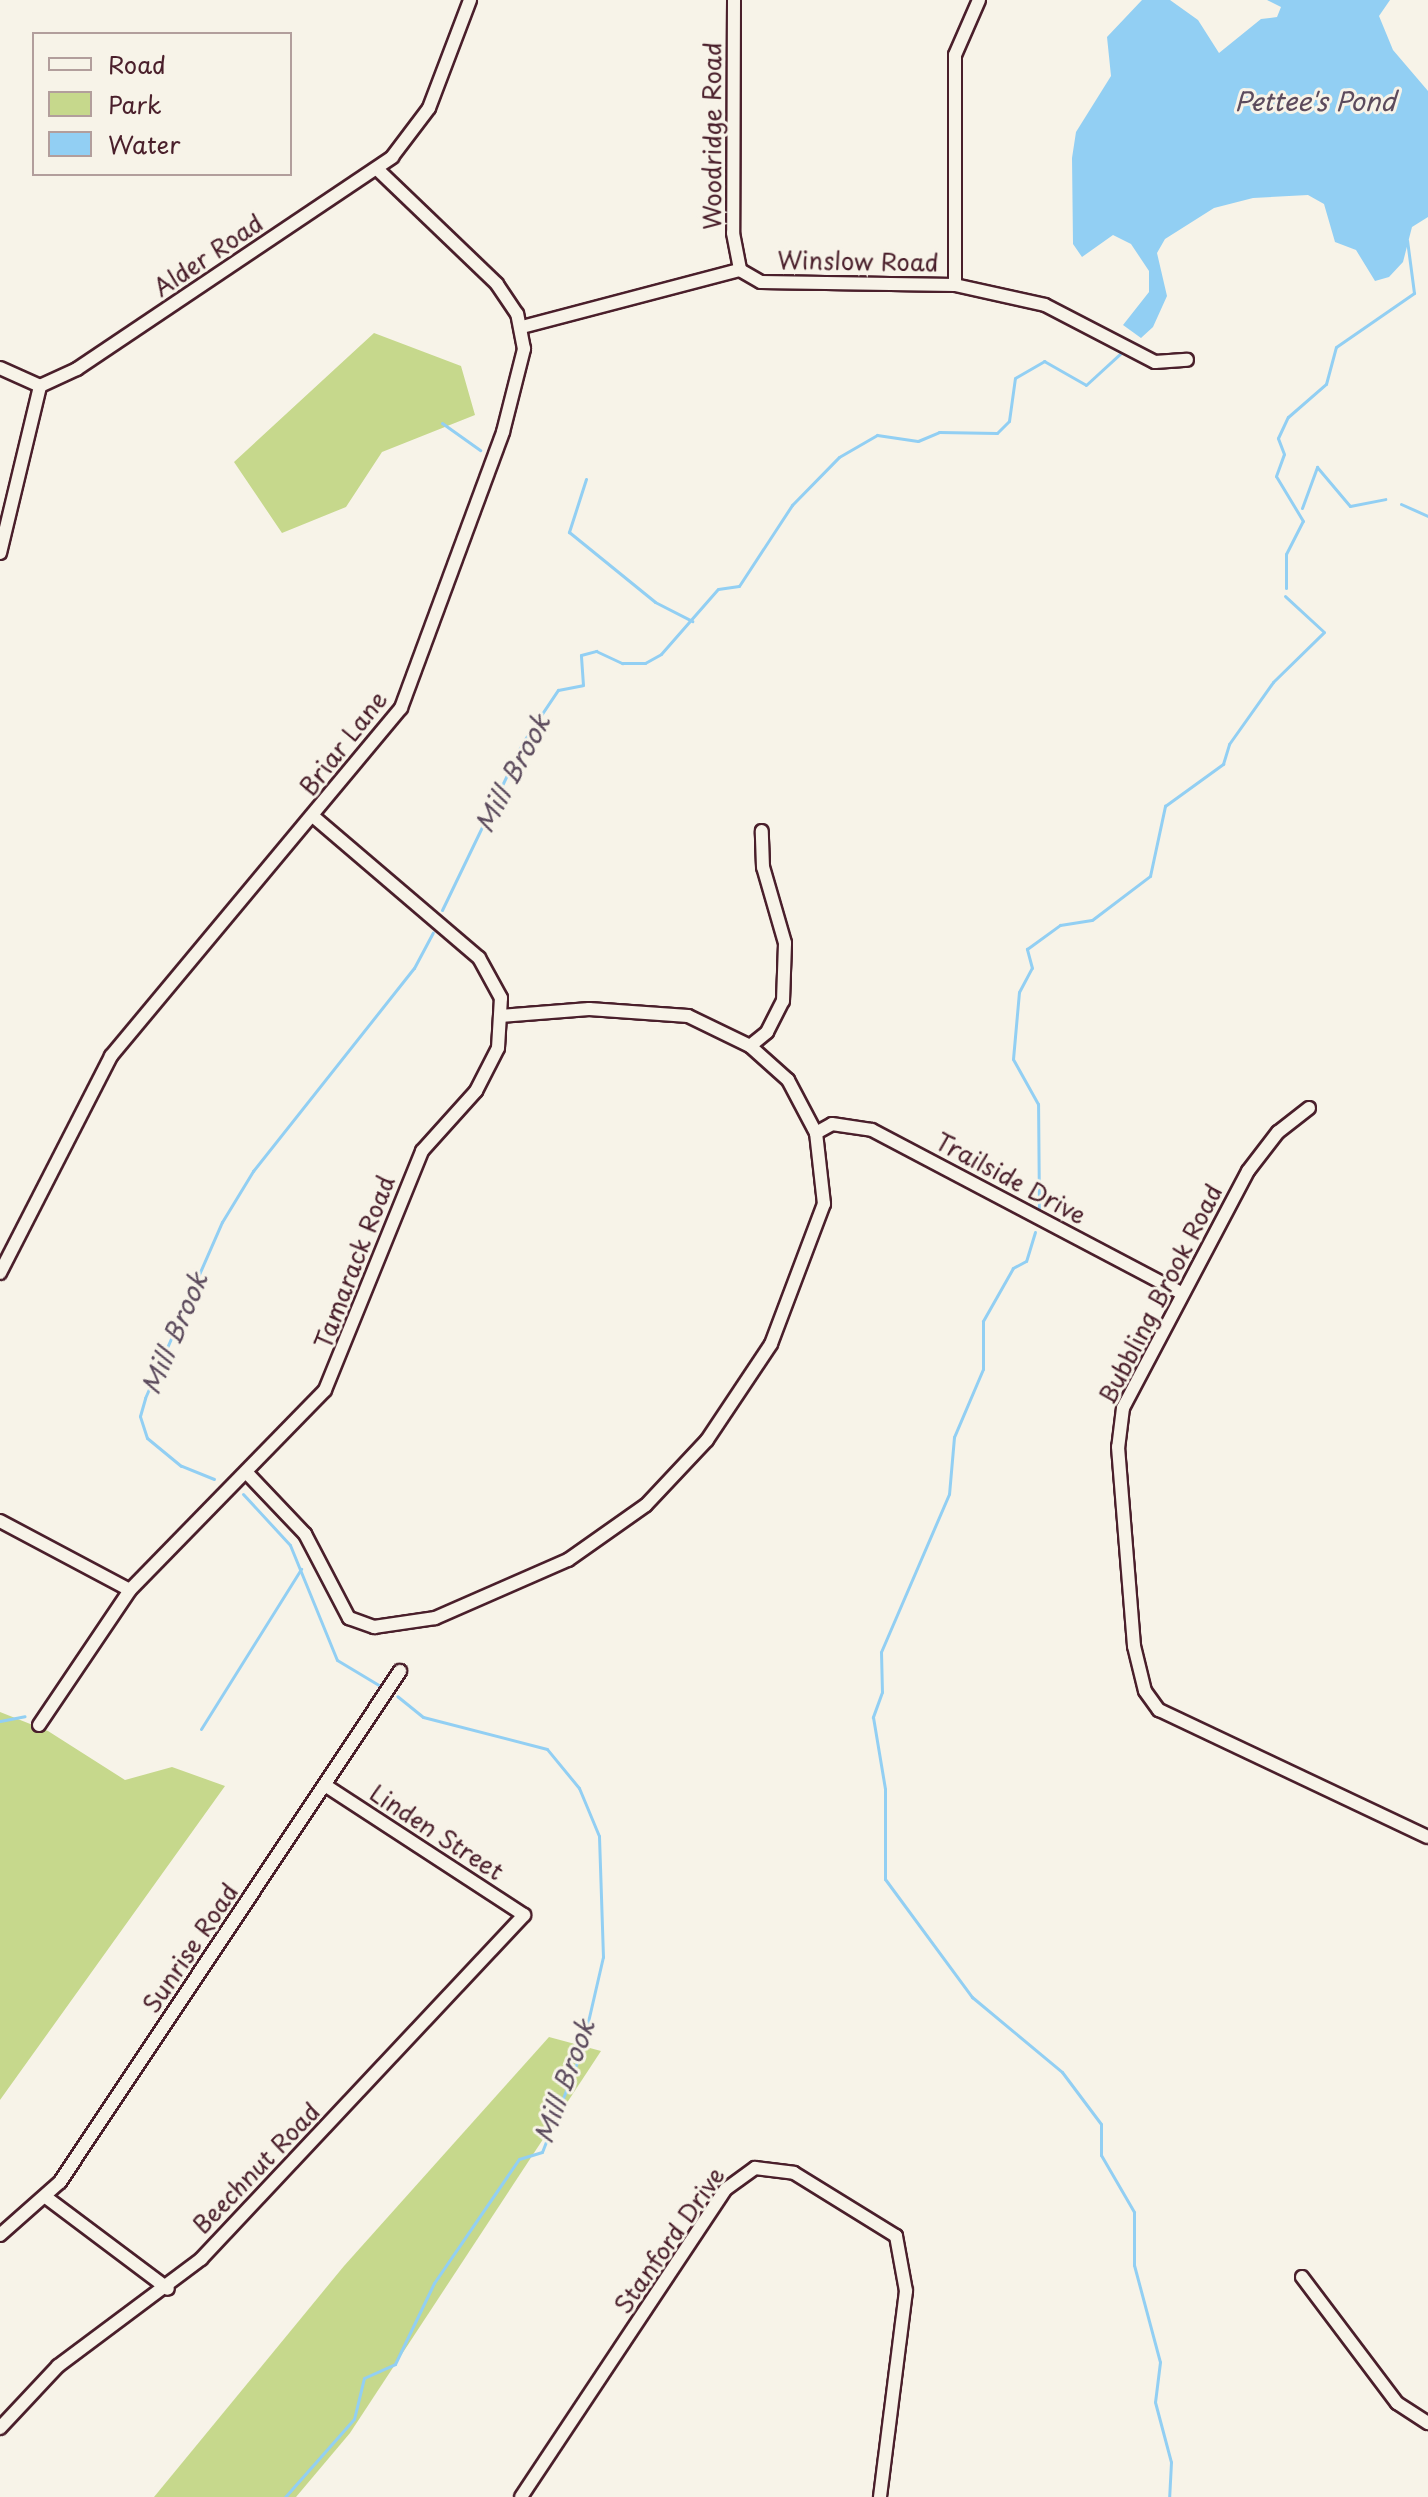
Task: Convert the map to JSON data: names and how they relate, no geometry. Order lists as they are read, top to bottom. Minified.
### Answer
{"streets":{"street":["Woodridge Road","Alder Road","Winslow Road","Briar Lane","Trailside Drive","Tamarack Road","Bubbling Brook Road","Linden Street","Sunrise Road","Beechnut Road","Stanford Drive"]},"crossings":[["Woodridge Road","Winslow Road"],["Briar Lane","Tamarack Road"],["Trailside Drive","Bubbling Brook Road"],["Linden Street","Sunrise Road"],["Linden Street","Beechnut Road"]],"water":["Pettee's Pond","Mill Brook"],"legend":["Road","Park","Water"]}
